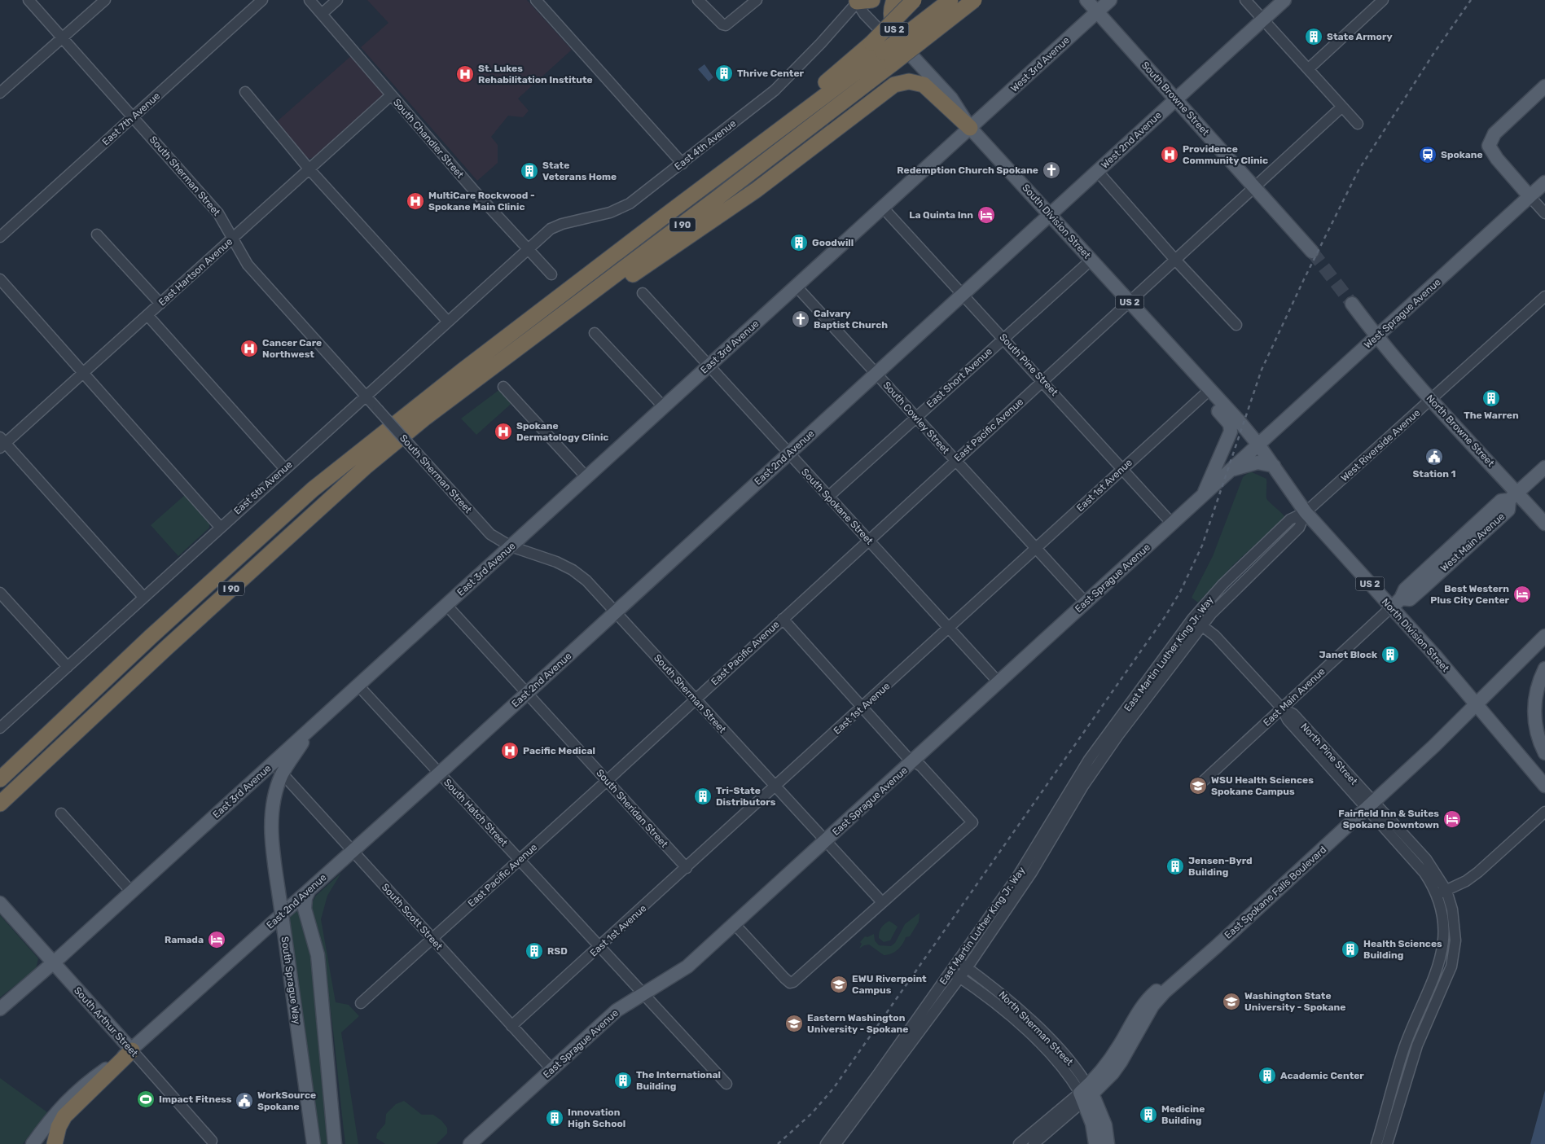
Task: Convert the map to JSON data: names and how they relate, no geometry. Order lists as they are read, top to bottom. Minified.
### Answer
{"streets":{"highway":["US 2","I 90"],"main road":["West 3rd Avenue","South Browne Street","West 2nd Avenue","South Division Street","West Sprague Avenue","East 3rd Avenue","North Browne Street","East 2nd Avenue","West Main Avenue","East Sprague Avenue","North Division Street","East Spokane Falls Boulevard","South Sprague Way","South Arthur Street"],"street":["East 7th Avenue","South Chandler Street","East 4th Avenue","South Sherman Street","East Hartson Avenue","South Pine Street","East Short Avenue","South Cowley Street","East Pacific Avenue","West Riverside Avenue","East 1st Avenue","East 5th Avenue","South Spokane Street","East Martin Luther King Jr. Way","East Main Avenue","North Pine Street","South Sheridan Street","South Hatch Street","South Scott Street","North Sherman Street"]},"crossings":[["US 2","South Division Street"],["West 3rd Avenue","South Browne Street"],["West 3rd Avenue","South Division Street"],["West 3rd Avenue","East 3rd Avenue"],["South Browne Street","West 2nd Avenue"],["South Browne Street","East Pacific Avenue"],["East 7th Avenue","South Sherman Street"],["South Chandler Street","East 4th Avenue"],["South Chandler Street","East Hartson Avenue"],["South Chandler Street","East 5th Avenue"],["West 2nd Avenue","South Division Street"],["West 2nd Avenue","East 2nd Avenue"],["East 4th Avenue","South Division Street"],["East 4th Avenue","East 5th Avenue"],["South Sherman Street","East Hartson Avenue"],["South Sherman Street","East 3rd Avenue"],["South Sherman Street","East Pacific Avenue"],["South Sherman Street","East 2nd Avenue"],["South Sherman Street","East 1st Avenue"],["South Sherman Street","East 5th Avenue"],["South Sherman Street","East Sprague Avenue"],["South Division Street","West Sprague Avenue"],["South Division Street","East 3rd Avenue"],["South Division Street","East Short Avenue"],["South Division Street","East Pacific Avenue"],["South Division Street","East 2nd Avenue"],["South Division Street","East 1st Avenue"],["South Division Street","East Sprague Avenue"],["South Division Street","North Division Street"],["West Sprague Avenue","North Browne Street"],["West Sprague Avenue","East Sprague Avenue"],["West Sprague Avenue","North Division Street"],["East 3rd Avenue","South Pine Street"],["East 3rd Avenue","South Cowley Street"],["East 3rd Avenue","South Spokane Street"],["East 3rd Avenue","South Sheridan Street"],["East 3rd Avenue","South Hatch Street"],["East 3rd Avenue","South Scott Street"],["East 3rd Avenue","South Sprague Way"],["East 3rd Avenue","South Arthur Street"],["South Pine Street","East Short Avenue"],["South Pine Street","East Pacific Avenue"],["South Pine Street","East 2nd Avenue"],["South Pine Street","East 1st Avenue"],["South Pine Street","East Sprague Avenue"],["East Short Avenue","South Cowley Street"],["East Short Avenue","South Spokane Street"],["South Cowley Street","East Pacific Avenue"],["South Cowley Street","East 2nd Avenue"],["South Cowley Street","East 1st Avenue"],["South Cowley Street","East Sprague Avenue"],["East Pacific Avenue","South Spokane Street"],["East Pacific Avenue","South Sheridan Street"],["East Pacific Avenue","South Hatch Street"],["East Pacific Avenue","South Scott Street"],["North Browne Street","West Riverside Avenue"],["North Browne Street","West Main Avenue"],["West Riverside Avenue","North Division Street"],["West Riverside Avenue","East Martin Luther King Jr. Way"],["East 2nd Avenue","South Spokane Street"],["East 2nd Avenue","South Sheridan Street"],["East 2nd Avenue","South Hatch Street"],["East 2nd Avenue","South Scott Street"],["East 2nd Avenue","South Arthur Street"],["East 1st Avenue","South Spokane Street"],["East 1st Avenue","South Sheridan Street"],["East 1st Avenue","South Hatch Street"],["East 1st Avenue","South Scott Street"],["South Spokane Street","East Sprague Avenue"],["West Main Avenue","North Division Street"],["West Main Avenue","East Main Avenue"],["East Sprague Avenue","North Division Street"],["East Sprague Avenue","South Hatch Street"],["East Sprague Avenue","South Scott Street"],["North Division Street","East Martin Luther King Jr. Way"],["North Division Street","East Main Avenue"],["North Division Street","East Spokane Falls Boulevard"],["East Martin Luther King Jr. Way","North Pine Street"],["East Martin Luther King Jr. Way","North Sherman Street"],["East Main Avenue","North Pine Street"],["North Pine Street","East Spokane Falls Boulevard"],["East Spokane Falls Boulevard","North Sherman Street"],["South Scott Street","South Sprague Way"]],"places":{"building":["State Armory","Thrive Center","State Veterans Home","Goodwill","The Warren","Janet Block","Tri-State Distributors","Jensen-Byrd Building","Health Sciences Building","RSD","Academic Center","The International Building","Medicine Building","Innovation High School"],"hospital":["St. Lukes Rehabilitation Institute","Providence Community Clinic","MultiCare Rockwood - Spokane Main Clinic","Cancer Care Northwest","Spokane Dermatology Clinic","Pacific Medical"],"station":["Spokane"],"church":["Redemption Church Spokane","Calvary Baptist Church"],"hotel":["La Quinta Inn","Best Western Plus City Center","Fairfield Inn & Suites Spokane Downtown","Ramada"],"public building":["Station 1","WorkSource Spokane"],"school or university":["WSU Health Sciences Spokane Campus","EWU Riverpoint Campus","Washington State University - Spokane","Eastern Washington University - Spokane"],"sports":["Impact Fitness"]}}
